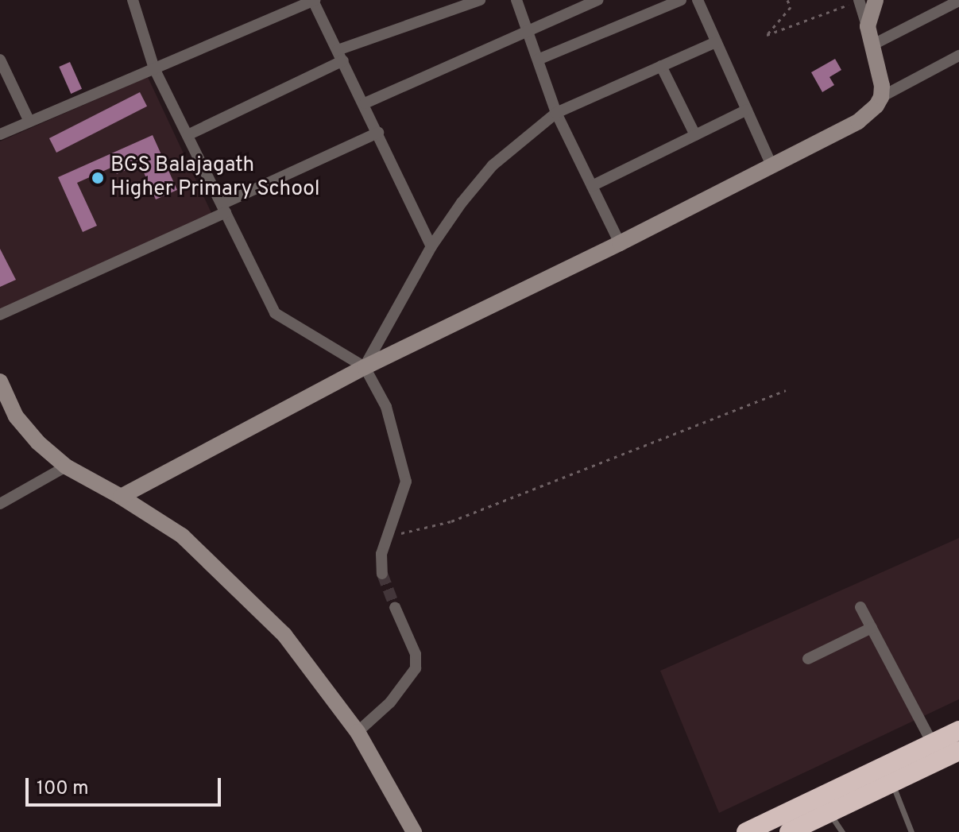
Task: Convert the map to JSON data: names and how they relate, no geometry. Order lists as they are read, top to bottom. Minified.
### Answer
{"places":["BGS Balajagath Higher Primary School"],"scale_bar":"100 m"}
